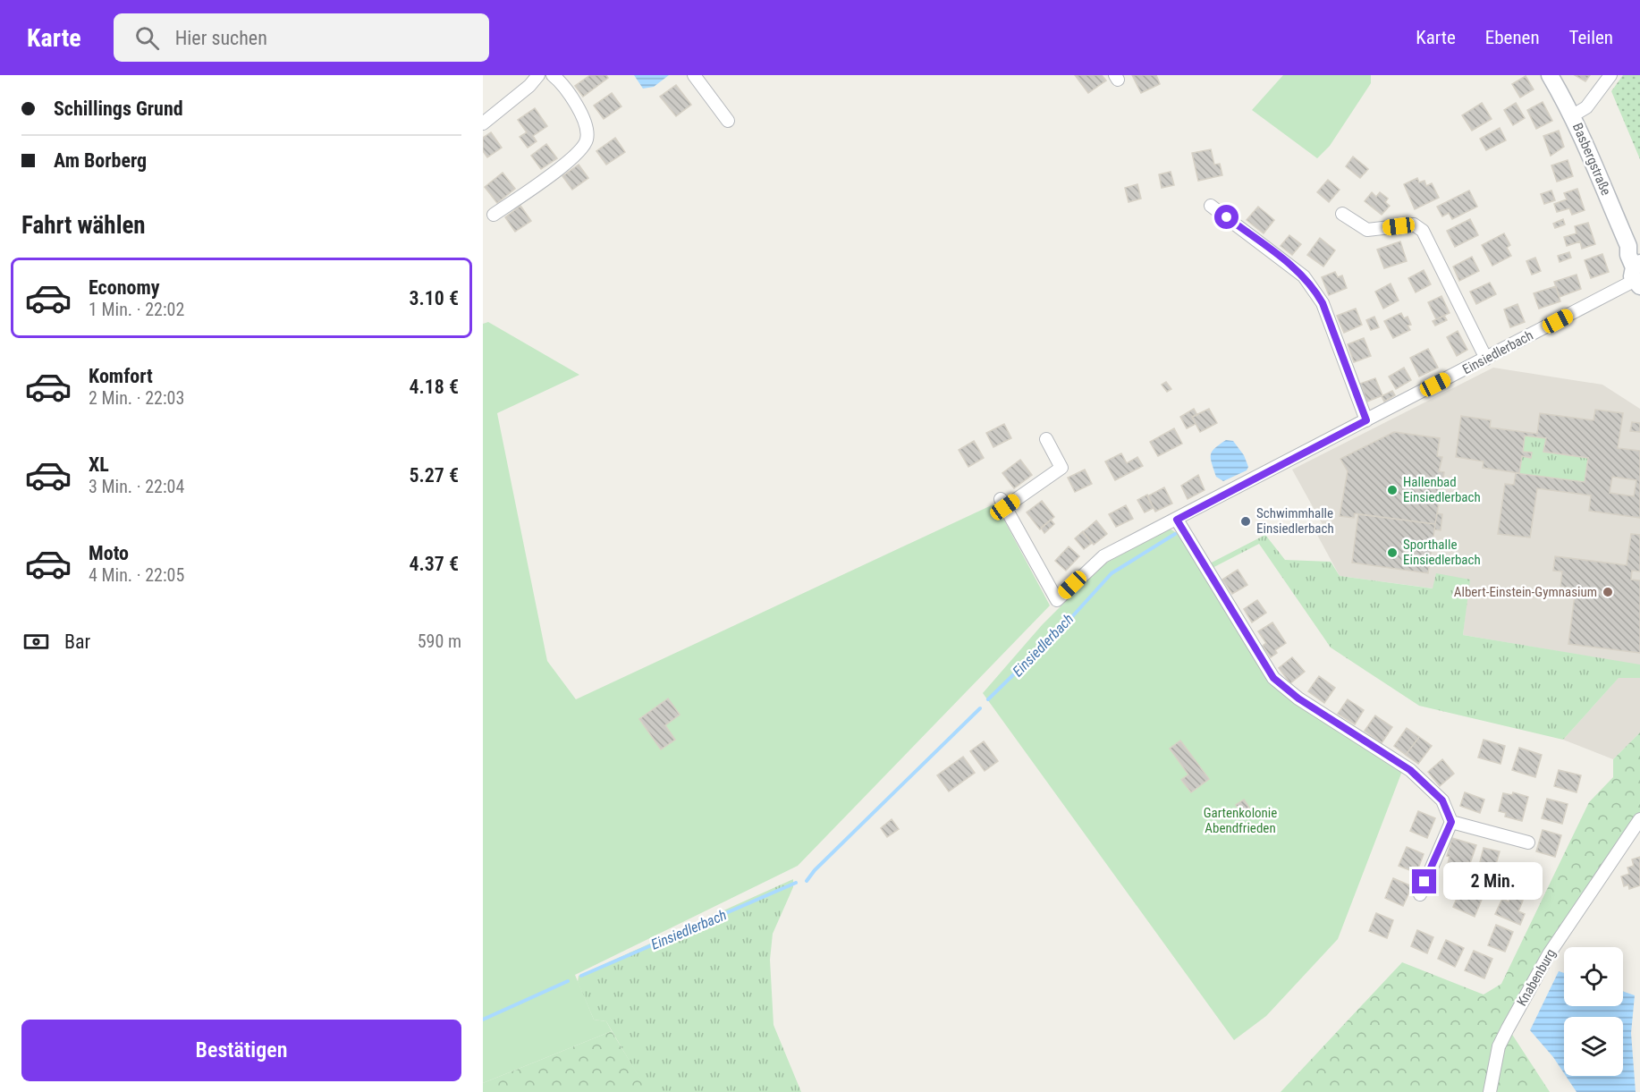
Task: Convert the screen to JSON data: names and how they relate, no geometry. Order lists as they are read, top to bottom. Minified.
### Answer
{"streets":{"main road":["Basbergstraße"],"street":["Einsiedlerbach","Knabenburg"]},"crossings":[["Basbergstraße","Einsiedlerbach"]],"water":["Einsiedlerbach"],"parks":["Gartenkolonie Abendfrieden"],"places":["Hallenbad Einsiedlerbach","Schwimmhalle Einsiedlerbach","Sporthalle Einsiedlerbach","Albert-Einstein-Gymnasium"],"page":{"header":"Karte","search":"Hier suchen","nav":["Karte","Ebenen","Teilen"],"banner":["Schillings Grund","Am Borberg"],"heading":"Fahrt wählen","list":[{"name":"Economy","note":"1 Min. · 22:02","value":"3.10 €"},{"name":"Komfort","note":"2 Min. · 22:03","value":"4.18 €"},{"name":"XL","note":"3 Min. · 22:04","value":"5.27 €"},{"name":"Moto","note":"4 Min. · 22:05","value":"4.37 €"}],"pay":["Bar","590 m"],"bubble":"2 Min.","buttons":"Bestätigen"}}
